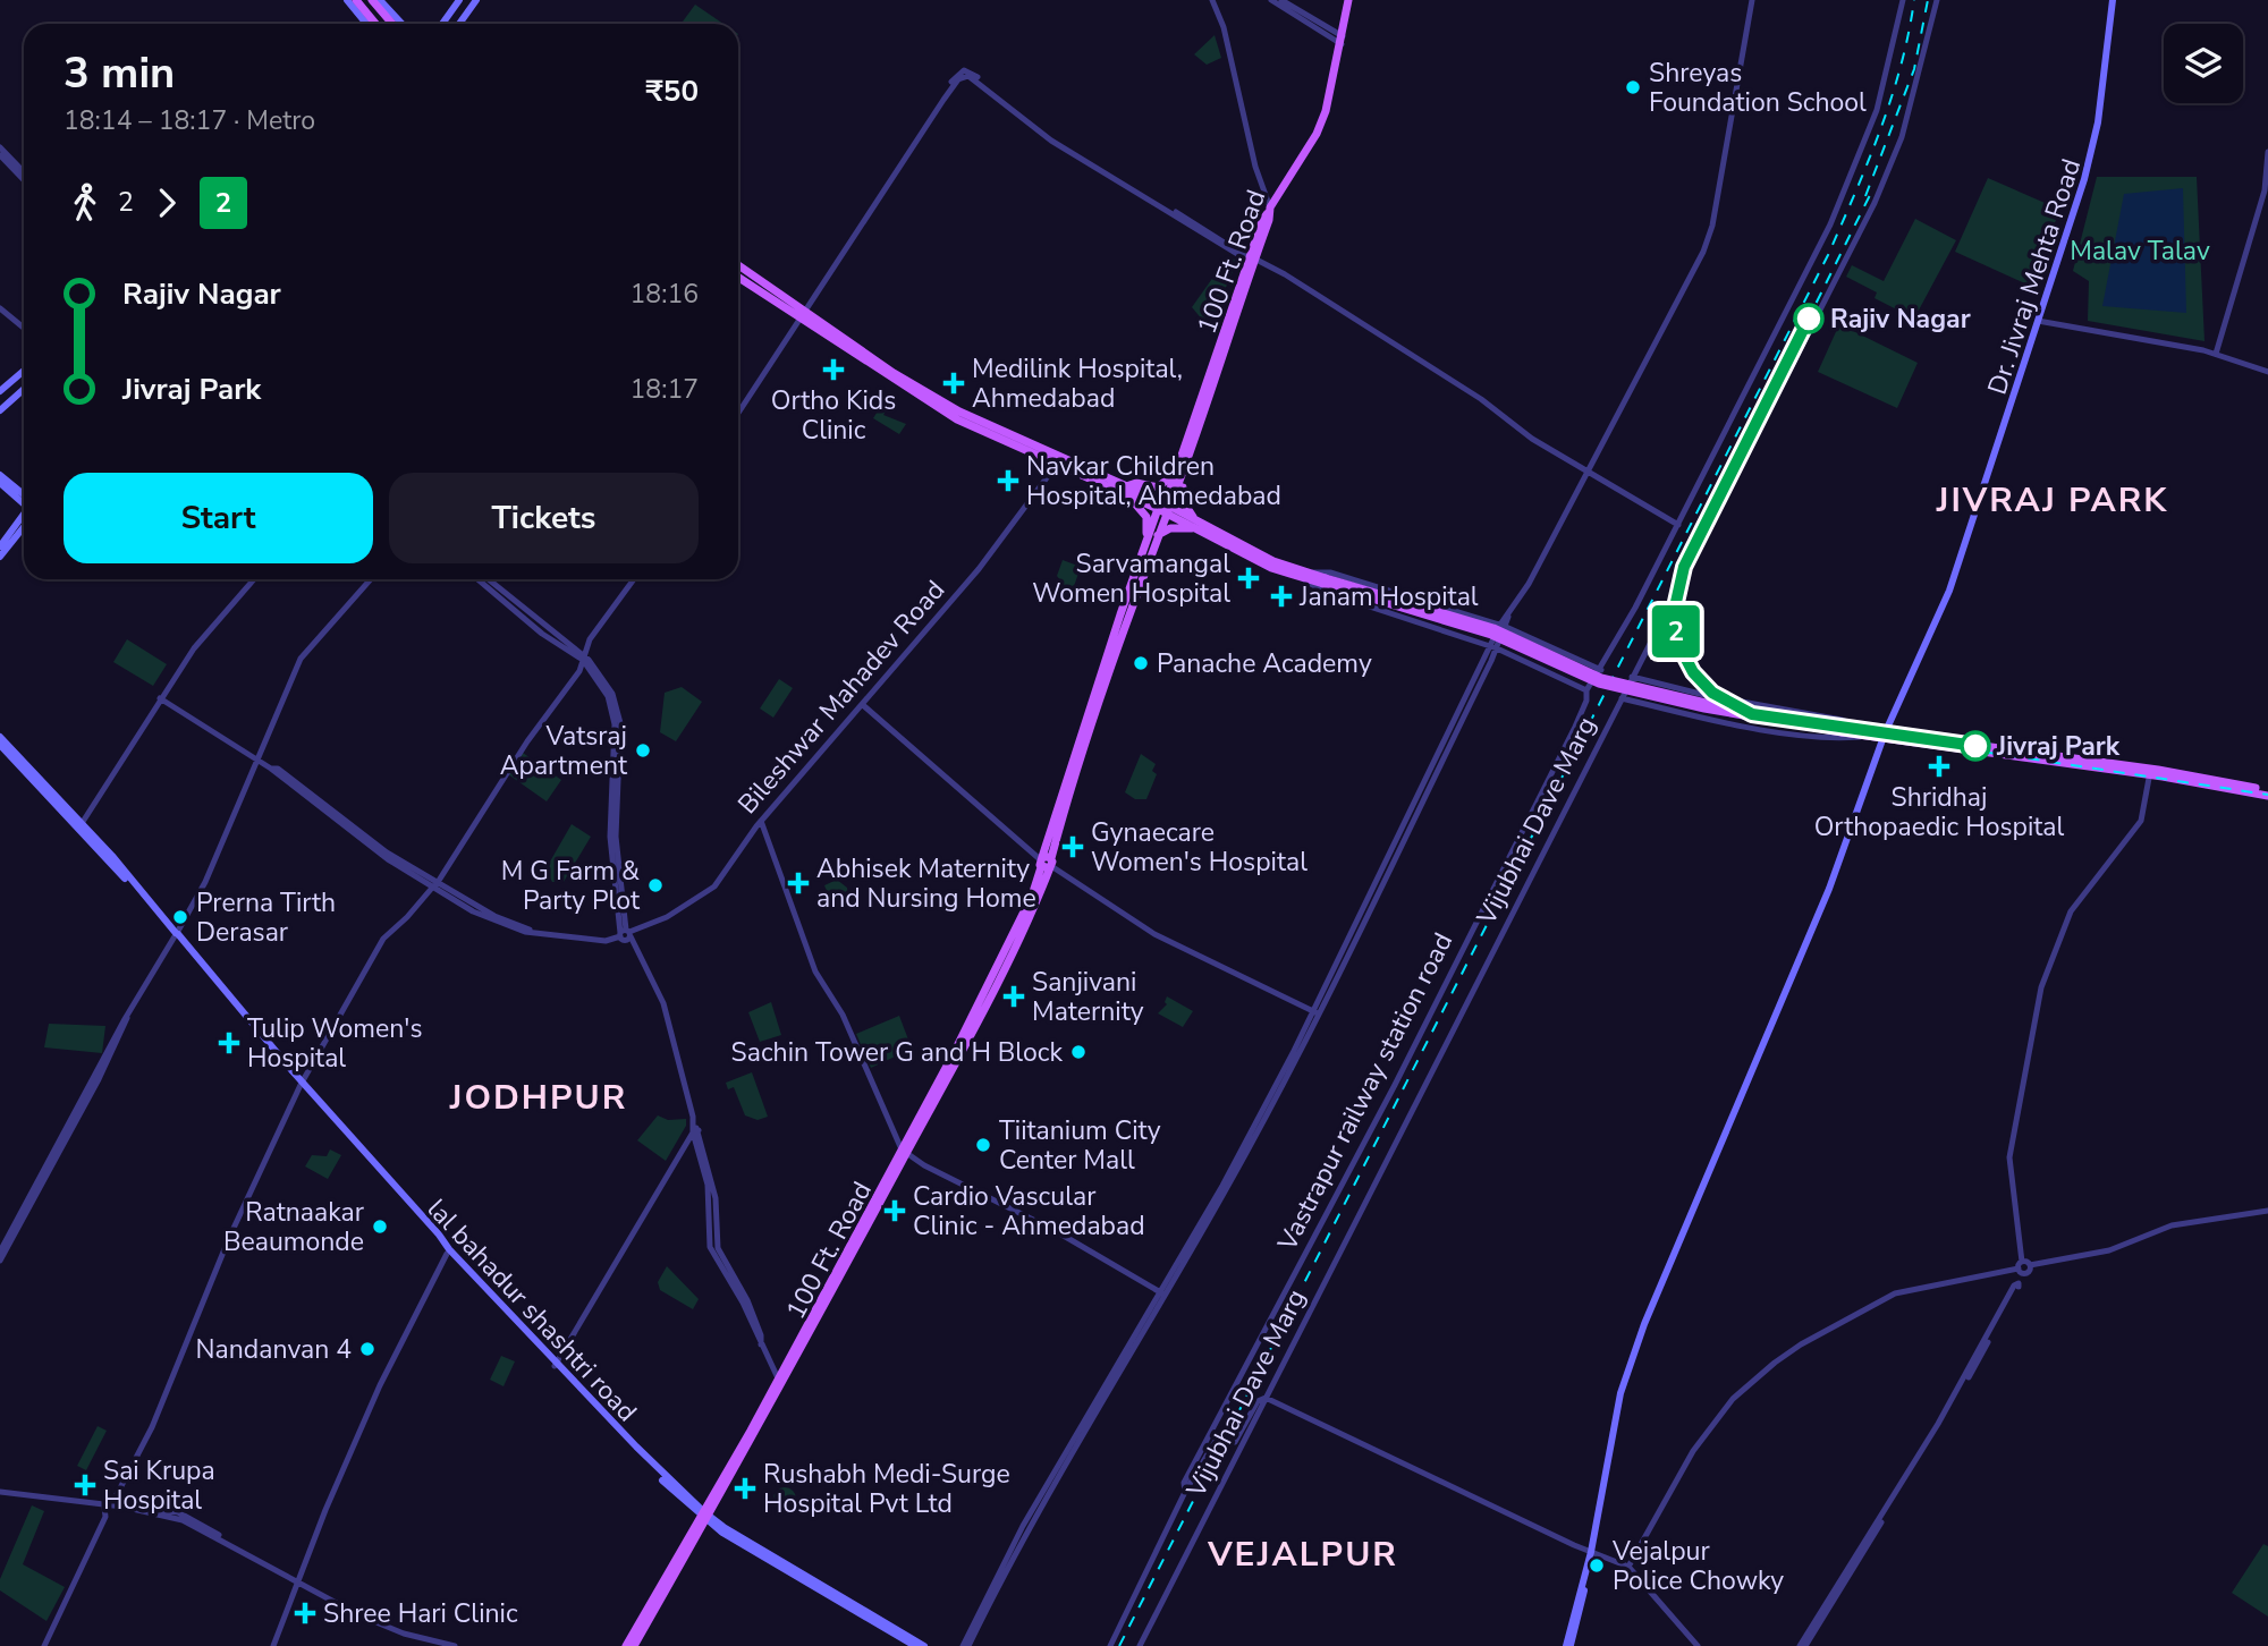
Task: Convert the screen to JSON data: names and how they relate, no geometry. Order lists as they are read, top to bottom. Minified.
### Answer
{"streets":{"main road":["100 Ft. Road","Dr. Jivraj Mehta Road","lal bahadur shashtri road"],"street":["Bileshwar Mahadev Road","Vijubhai Dave Marg","Vastrapur railway station road"]},"crossings":[["100 Ft. Road","lal bahadur shashtri road"]],"districts":["JIVRAJ PARK","JODHPUR","VEJALPUR"],"parks":["Malav Talav"],"places":{"other":["Shreyas Foundation School","Rajiv Nagar","Panache Academy","Jivraj Park","Vatsraj Apartment","M G Farm & Party Plot","Prerna Tirth Derasar","Sachin Tower G and H Block","Tiitanium City Center Mall","Ratnaakar Beaumonde","Nandanvan 4","Vejalpur Police Chowky"],"health":["Ortho Kids Clinic","Medilink Hospital, Ahmedabad","Navkar Children Hospital, Ahmedabad","Sarvamangal Women Hospital","Janam Hospital","Shridhaj Orthopaedic Hospital","Gynaecare Women's Hospital","Abhisek Maternity and Nursing Home","Sanjivani Maternity","Tulip Women's Hospital","Cardio Vascular Clinic - Ahmedabad","Sai Krupa Hospital","Rushabh Medi-Surge Hospital Pvt Ltd","Shree Hari Clinic"]},"lines":["metro line 2"],"page":{"on_map":"2","heading":["3 min","18:14 – 18:17 · Metro","₹50"],"legs":["2","2"],"list":[{"name":"Rajiv Nagar","value":"18:16"},{"name":"Jivraj Park","value":"18:17"}],"buttons":["Start","Tickets"]}}
